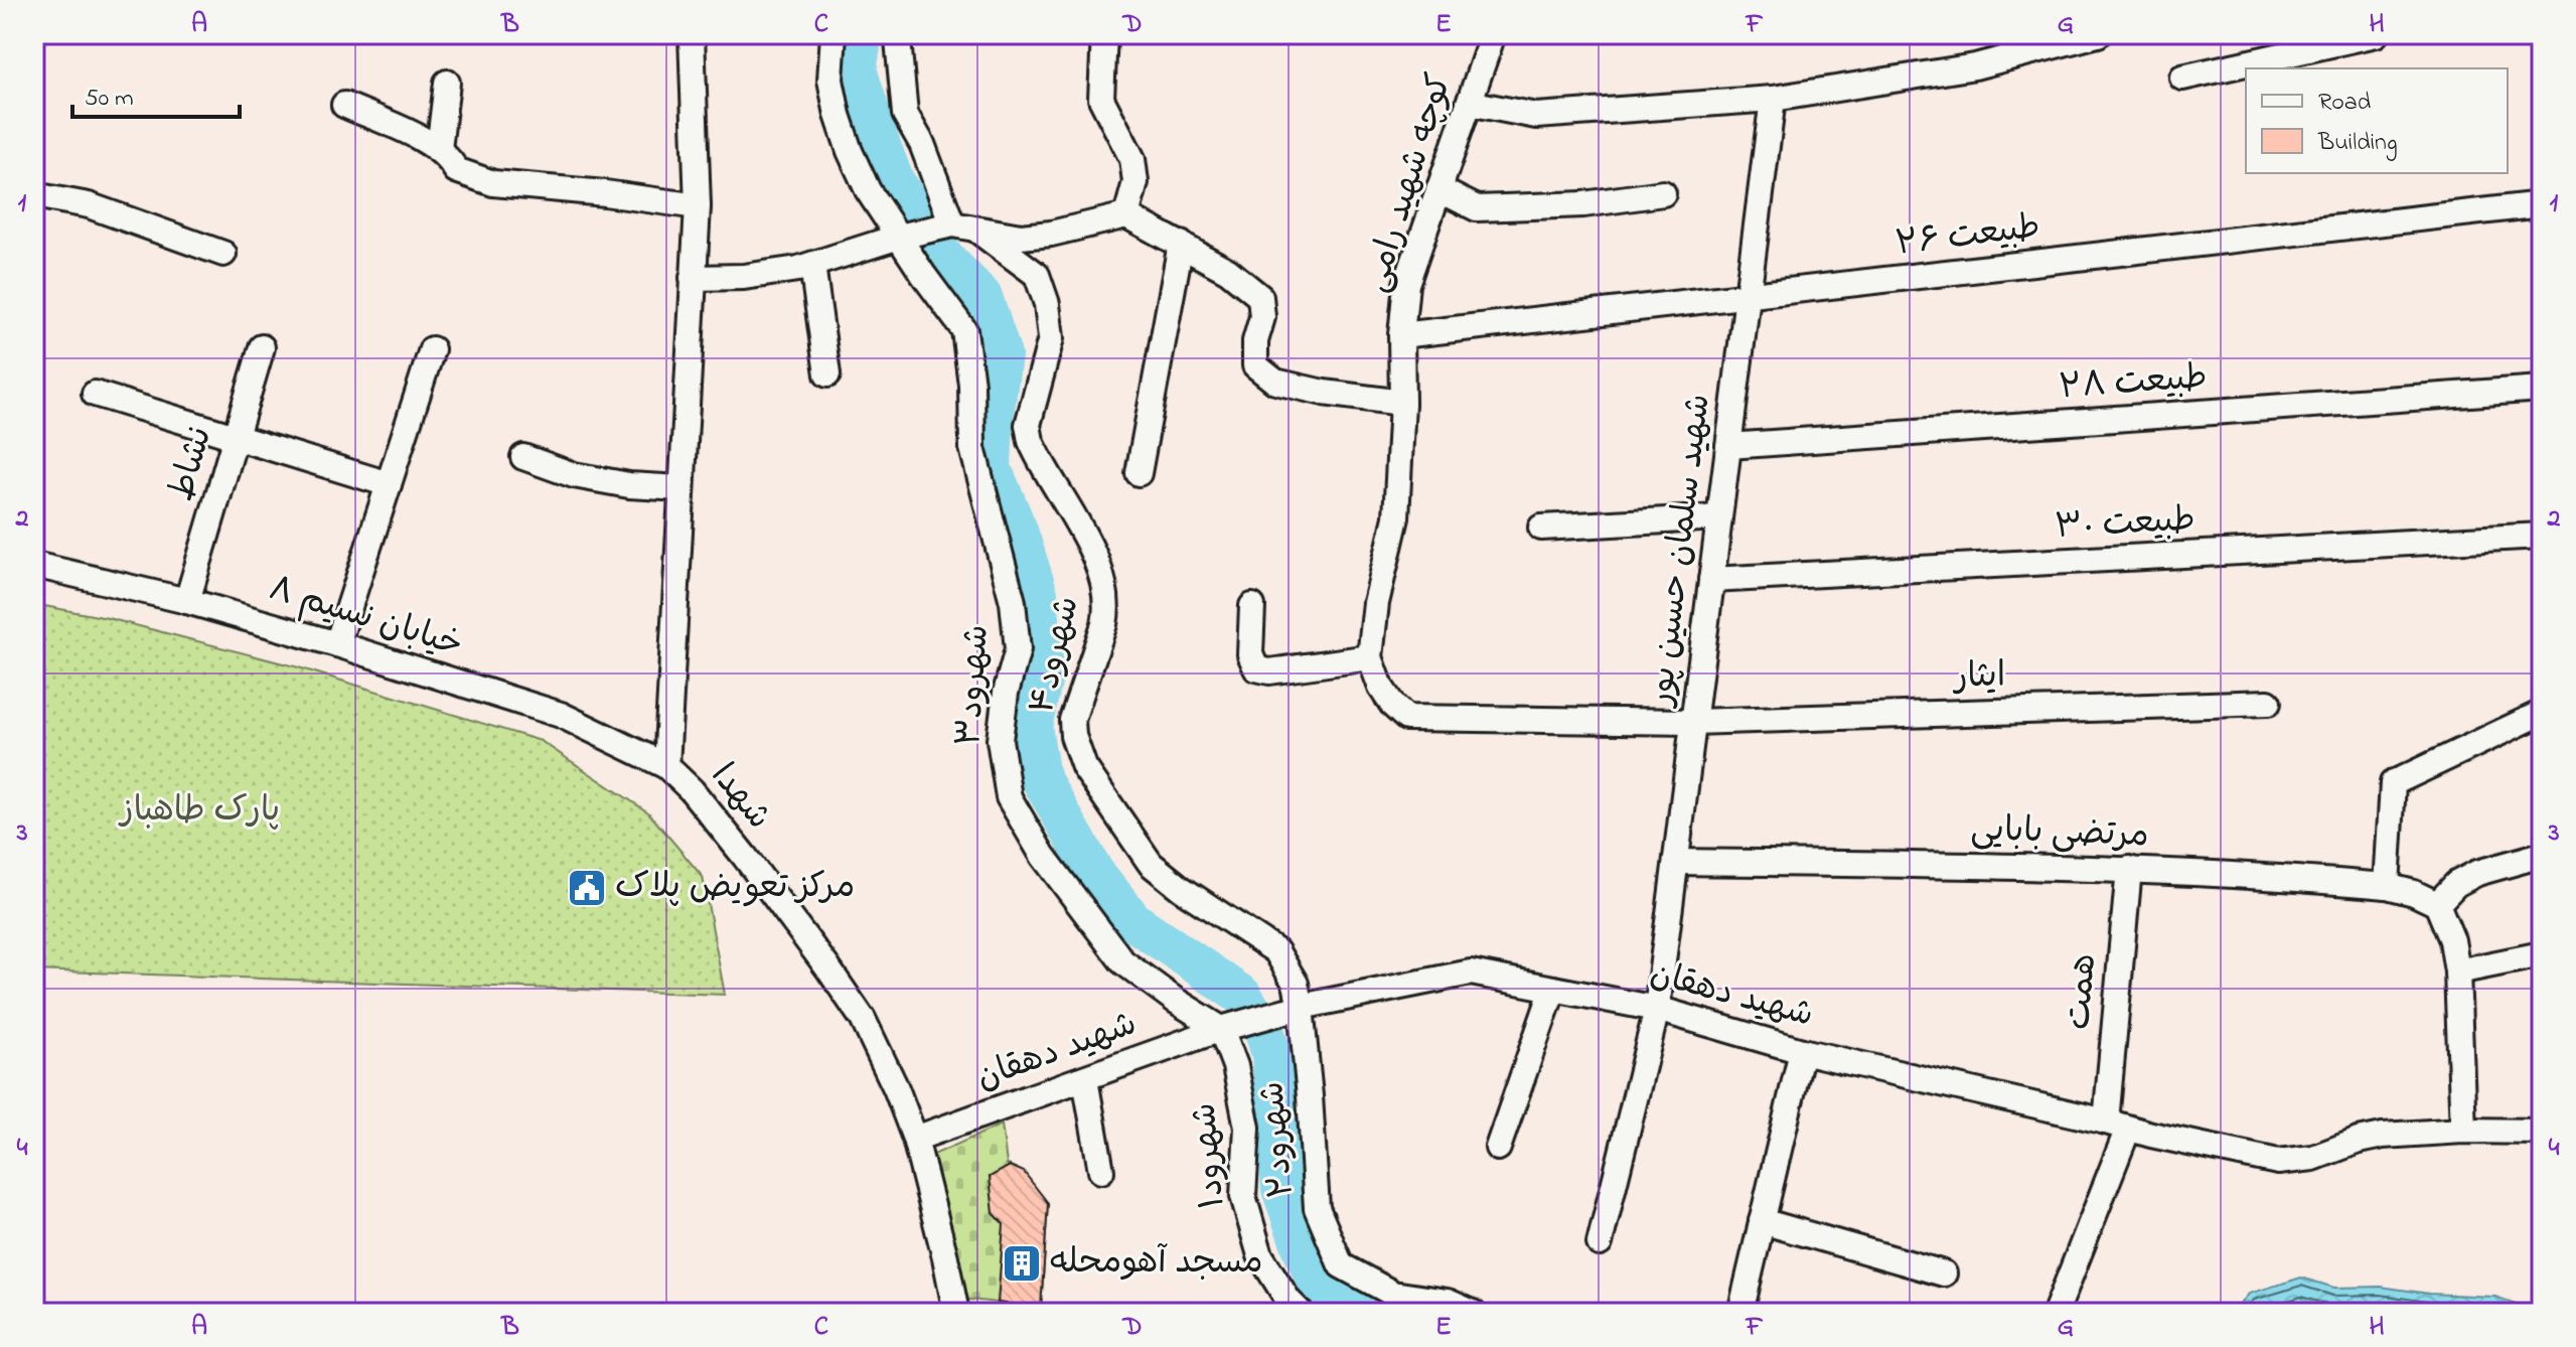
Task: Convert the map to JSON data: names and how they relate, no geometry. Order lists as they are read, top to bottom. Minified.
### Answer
{"streets":{"street":["کوچه شهید رامی","طبیعت ۲۶","طبیعت ۲۸","نشاط","طبیعت ۳۰","شهید سلمان حسین پور","خیابان نسیم ۸","شهرود۴","ایثار","شهرود۳","شهدا","مرتضی بابایی","همت","شهید دهقان","شهرود۲","شهرود۱"]},"crossings":[["کوچه شهید رامی","طبیعت ۲۶"],["کوچه شهید رامی","ایثار"],["طبیعت ۲۶","شهید سلمان حسین پور"],["طبیعت ۲۸","شهید سلمان حسین پور"],["نشاط","خیابان نسیم ۸"],["طبیعت ۳۰","شهید سلمان حسین پور"],["شهید سلمان حسین پور","ایثار"],["شهید سلمان حسین پور","مرتضی بابایی"],["شهید سلمان حسین پور","شهید دهقان"],["خیابان نسیم ۸","شهدا"],["شهرود۴","شهید دهقان"],["شهرود۴","شهرود۲"],["شهرود۳","شهید دهقان"],["شهرود۳","شهرود۱"],["شهدا","شهید دهقان"],["مرتضی بابایی","همت"],["همت","شهید دهقان"],["شهید دهقان","شهرود۲"],["شهید دهقان","شهرود۱"]],"parks":["پارک طاهباز"],"places":{"public building":["مرکز تعویض پلاک"],"building":["مسجد آهومحله"]},"legend":["Road","Building"],"scale_bar":"50 m","grid":{"columns":["A","B","C","D","E","F","G","H"],"rows":["1","2","3","4"]}}
